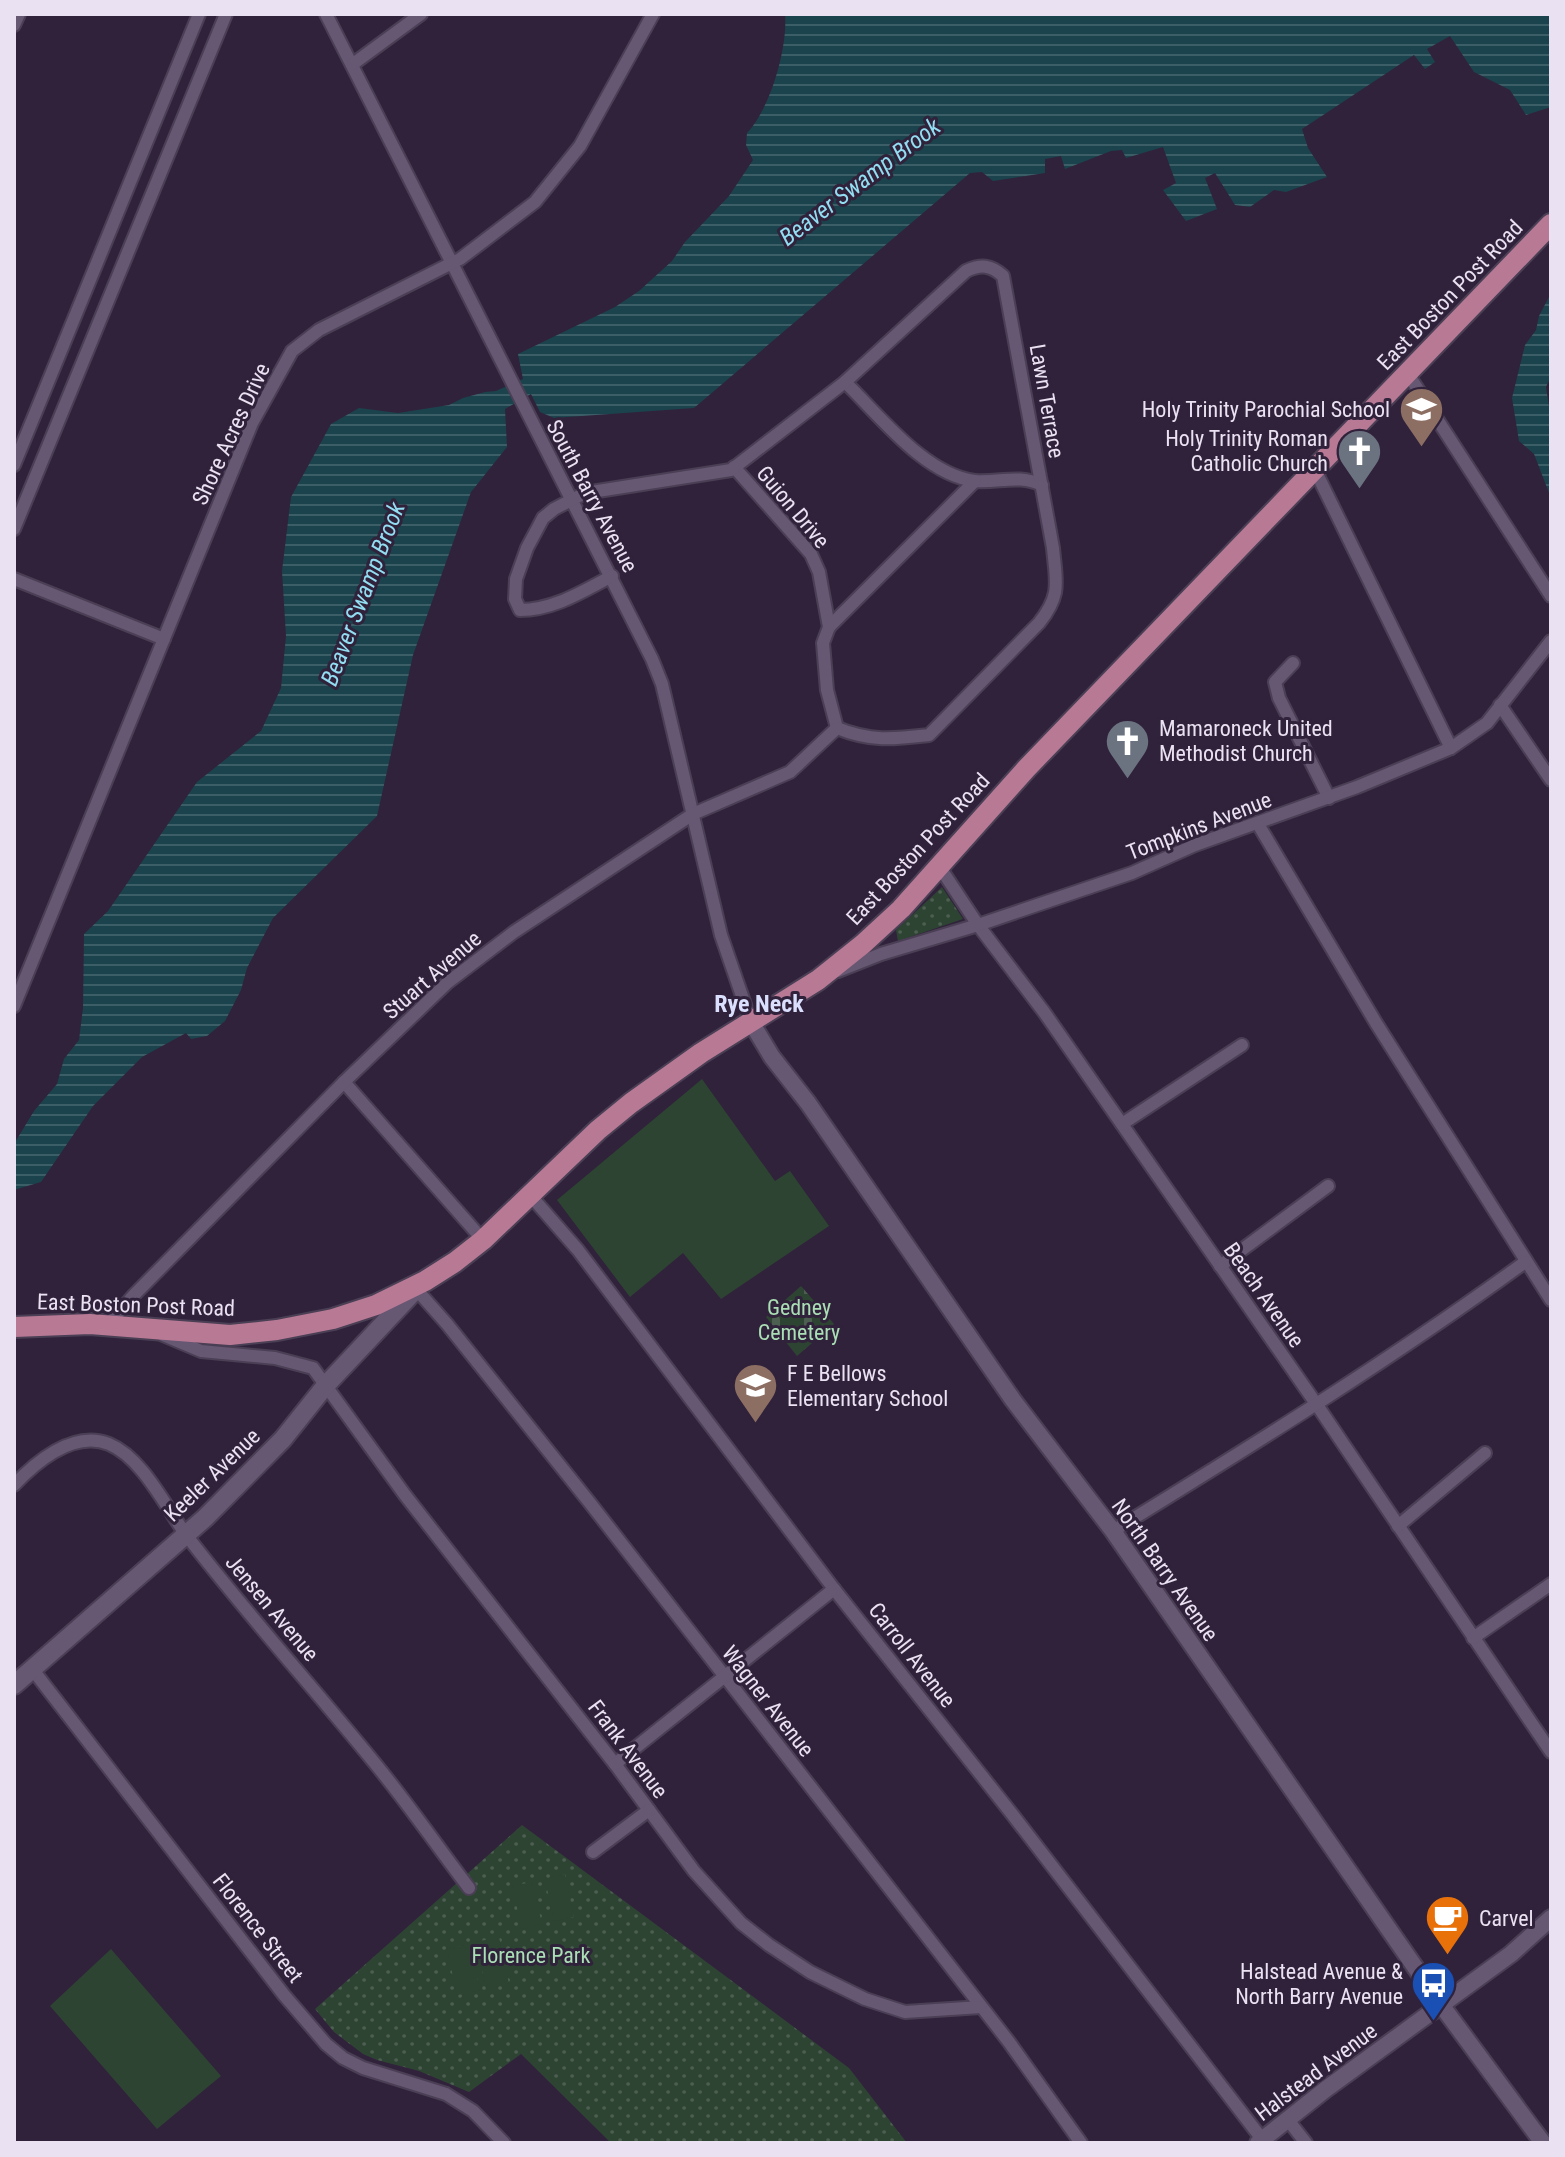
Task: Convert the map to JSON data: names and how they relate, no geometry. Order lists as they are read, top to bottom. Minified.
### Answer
{"streets":{"main road":["East Boston Post Road","Keeler Avenue"],"street":["Lawn Terrace","Shore Acres Drive","South Barry Avenue","Guion Drive","Tompkins Avenue","Stuart Avenue","Beach Avenue","North Barry Avenue","Jensen Avenue","Carroll Avenue","Wagner Avenue","Frank Avenue","Florence Street","Halstead Avenue"]},"crossings":[["East Boston Post Road","South Barry Avenue"],["East Boston Post Road","Tompkins Avenue"],["East Boston Post Road","Stuart Avenue"],["East Boston Post Road","Beach Avenue"],["East Boston Post Road","Keeler Avenue"],["East Boston Post Road","North Barry Avenue"],["East Boston Post Road","Carroll Avenue"],["East Boston Post Road","Wagner Avenue"],["East Boston Post Road","Frank Avenue"],["Lawn Terrace","Guion Drive"],["Lawn Terrace","Stuart Avenue"],["Shore Acres Drive","South Barry Avenue"],["South Barry Avenue","Guion Drive"],["South Barry Avenue","Stuart Avenue"],["South Barry Avenue","North Barry Avenue"],["Guion Drive","Stuart Avenue"],["Tompkins Avenue","Beach Avenue"],["Keeler Avenue","Jensen Avenue"],["Keeler Avenue","Wagner Avenue"],["Keeler Avenue","Frank Avenue"],["Keeler Avenue","Florence Street"],["North Barry Avenue","Halstead Avenue"],["Carroll Avenue","Halstead Avenue"],["Wagner Avenue","Frank Avenue"]],"districts":["Rye Neck"],"water":["Beaver Swamp Brook"],"parks":["Gedney Cemetery","Florence Park"],"places":{"school or university":["Holy Trinity Parochial School","F E Bellows Elementary School"],"church":["Holy Trinity Roman Catholic Church","Mamaroneck United Methodist Church"],"cafe":["Carvel"],"bus stop":["Halstead Avenue & North Barry Avenue"]}}
